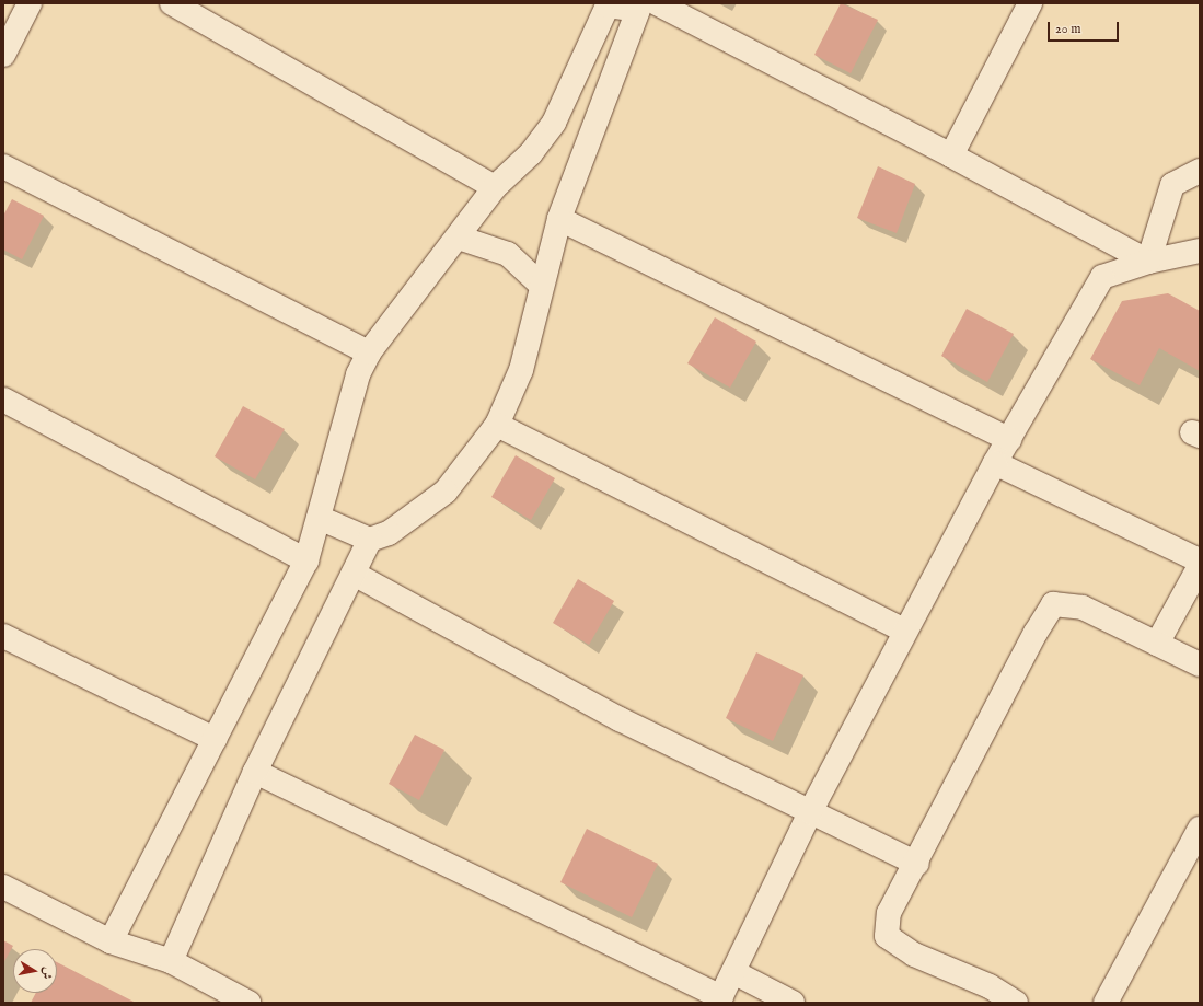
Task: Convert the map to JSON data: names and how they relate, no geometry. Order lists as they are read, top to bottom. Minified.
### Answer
{"scale_bar":"20 m","north":"right"}
